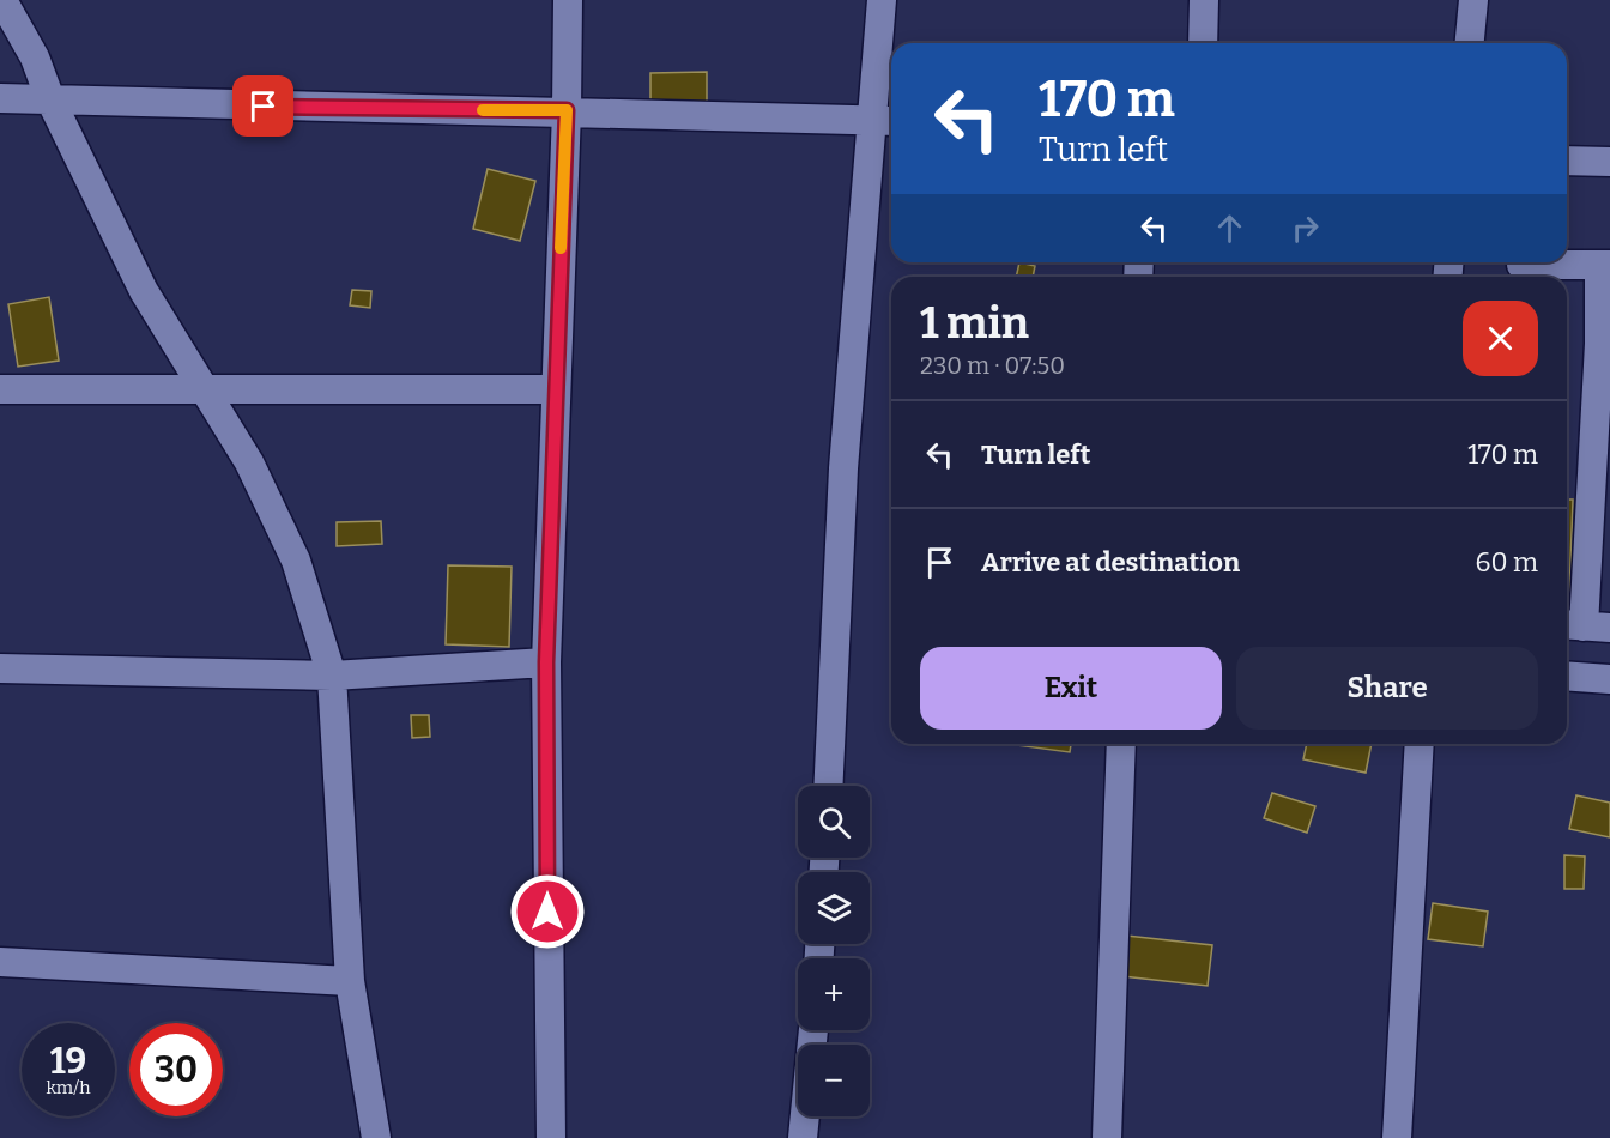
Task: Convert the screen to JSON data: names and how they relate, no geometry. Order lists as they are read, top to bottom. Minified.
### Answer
{"page":{"turn":["170 m","Turn left"],"heading":["1 min","230 m · 07:50"],"list":[{"name":"Turn left","value":"170 m"},{"name":"Arrive at destination","value":"60 m"}],"buttons":["Exit","Share"],"map_buttons":["+","−"],"speed":"19 km/h","limit":"30"}}
